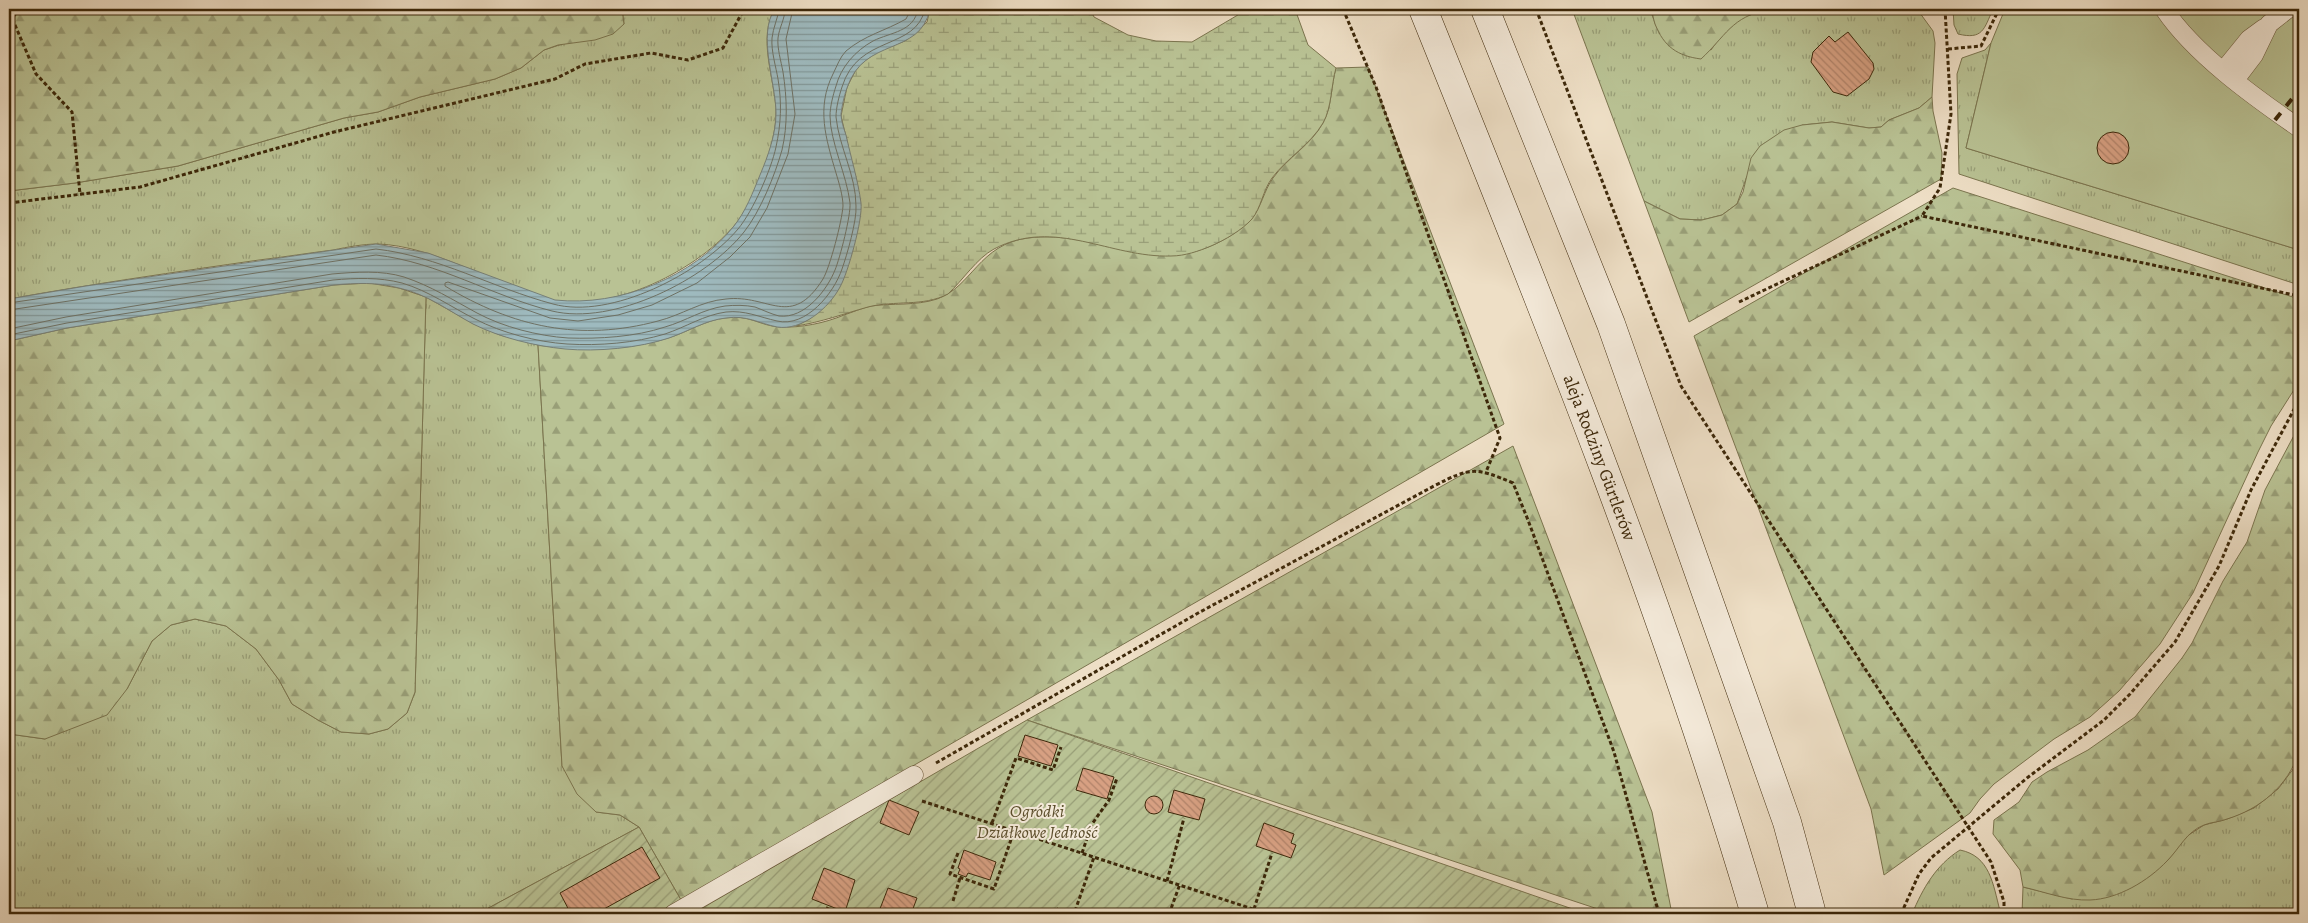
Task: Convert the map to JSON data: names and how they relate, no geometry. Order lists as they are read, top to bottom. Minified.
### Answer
{"streets":{"main road":["aleja Rodziny Gürtlerów"]},"parks":["Ogródki Działkowe Jedność"]}
